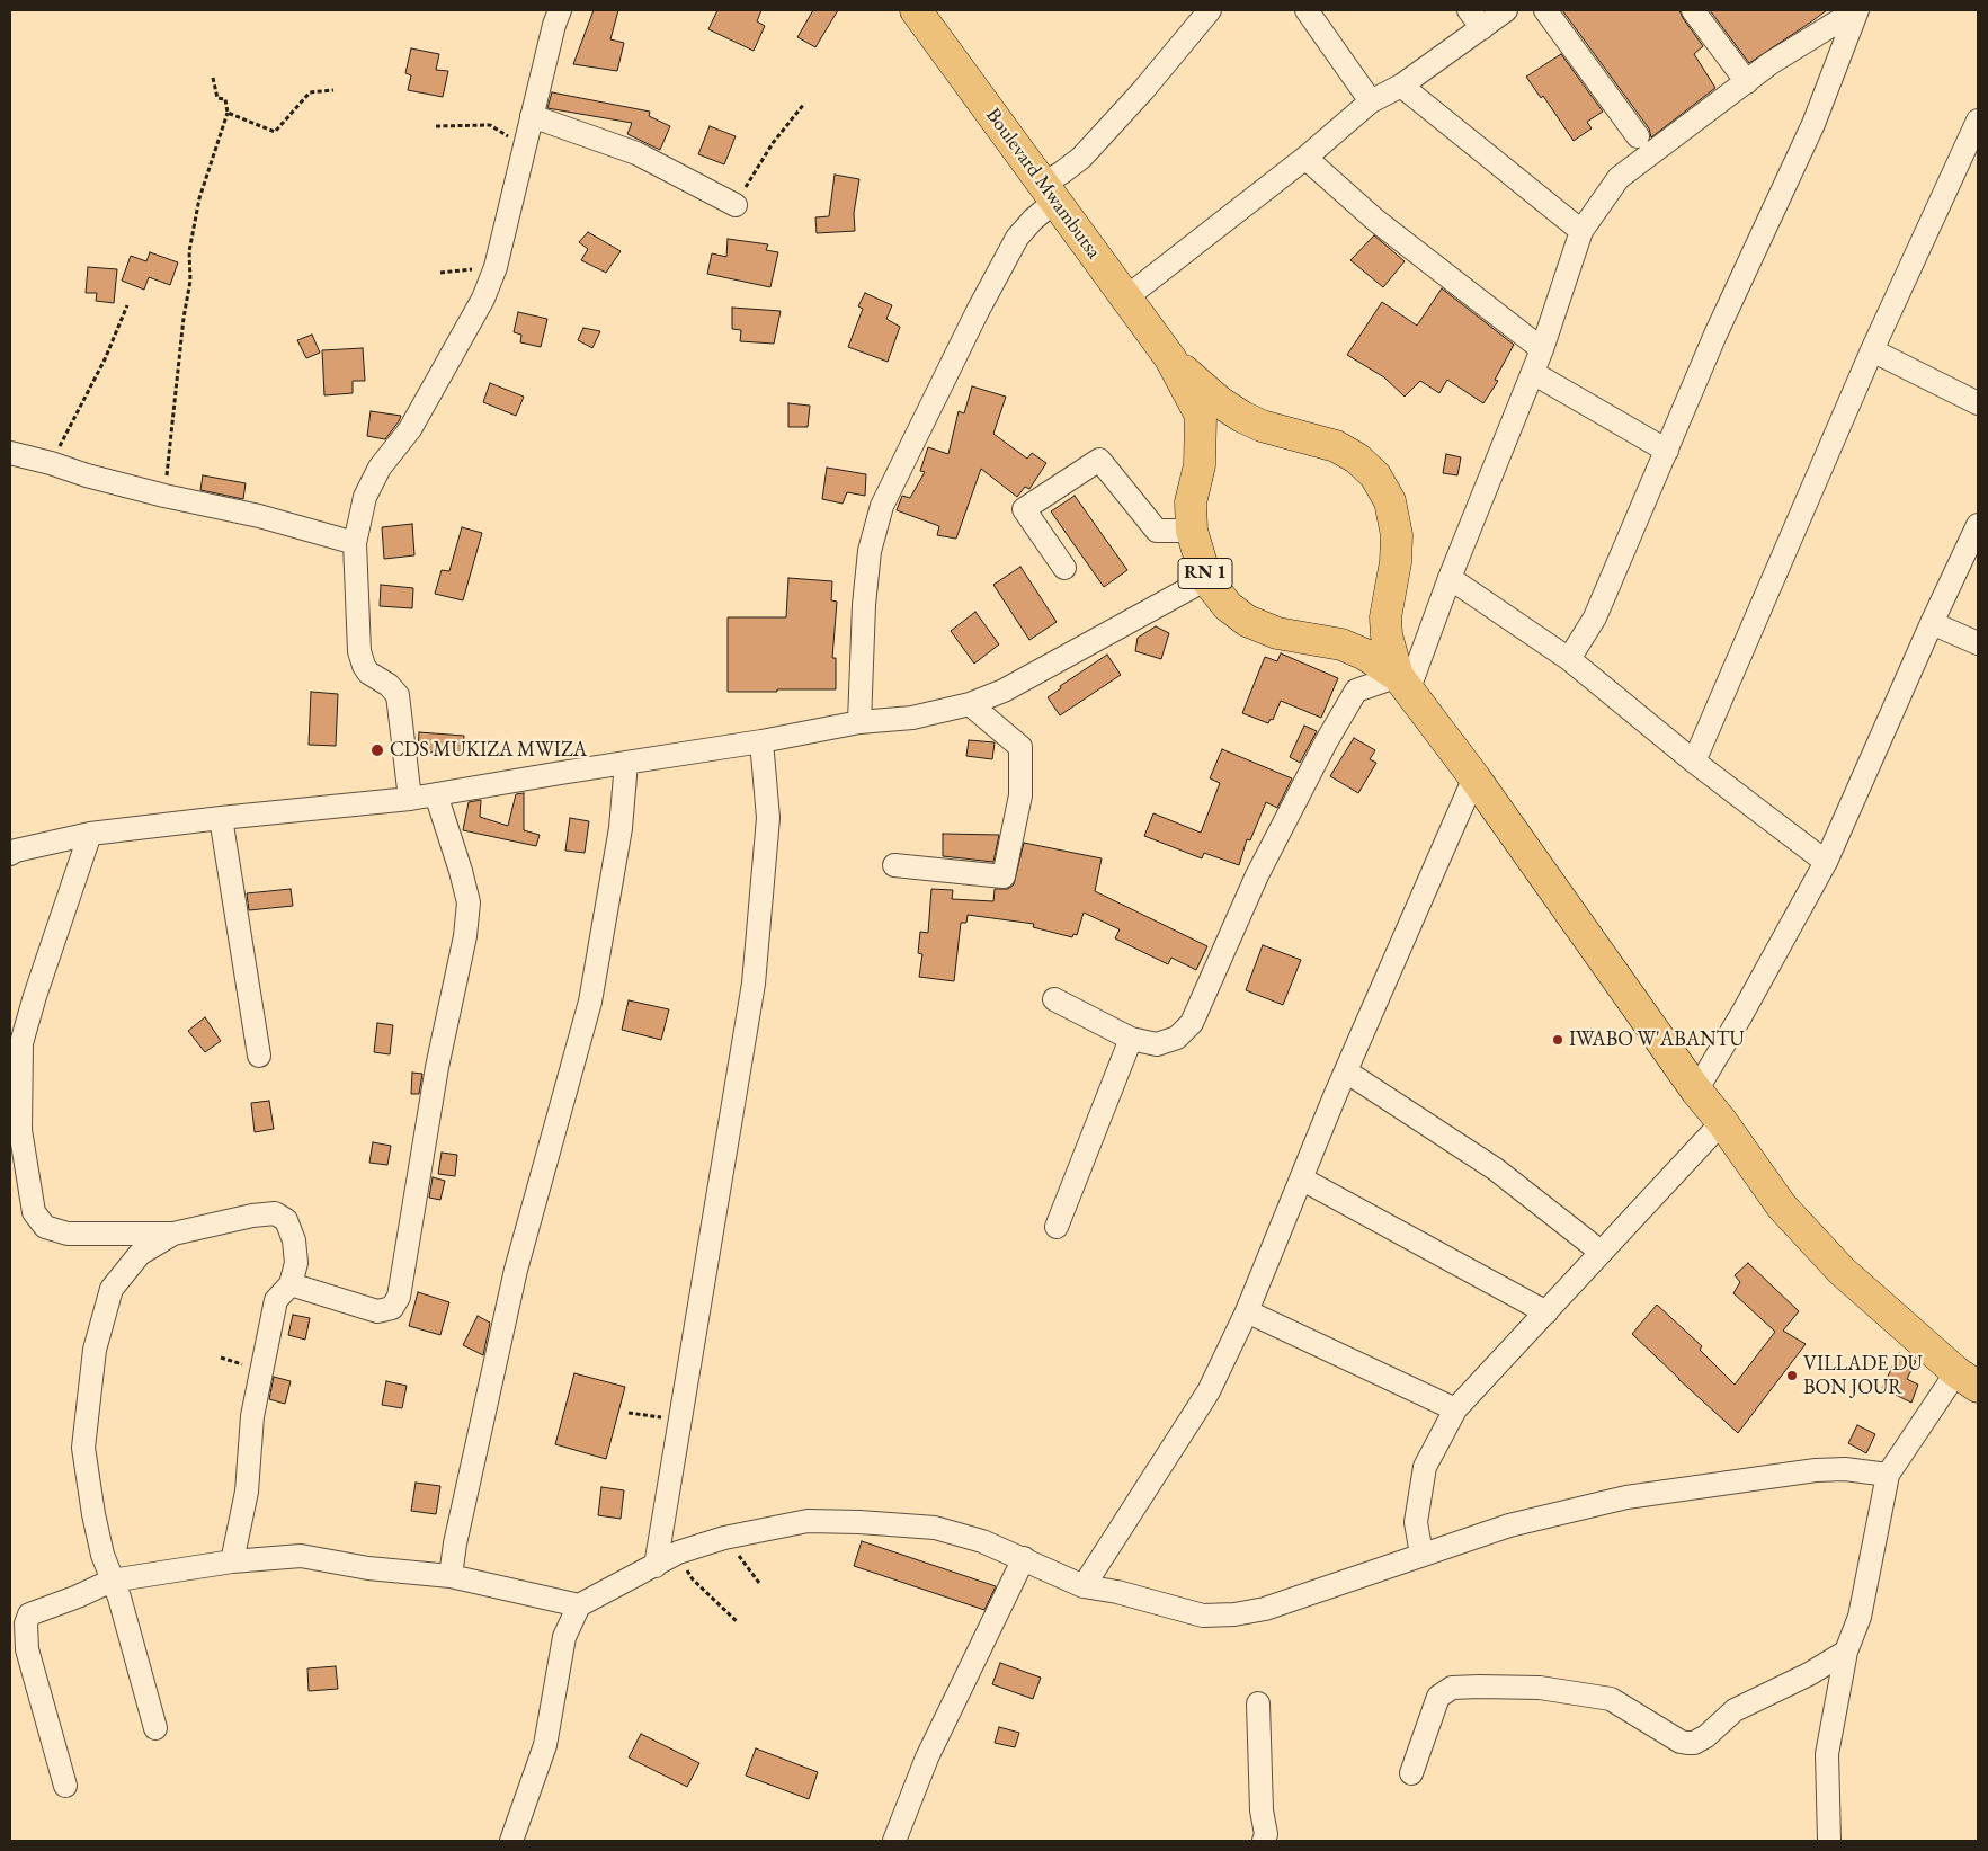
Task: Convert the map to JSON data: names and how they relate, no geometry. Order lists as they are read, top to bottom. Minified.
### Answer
{"streets":{"highway":["Boulevard Mwambutsa","RN 1"]},"crossings":[["Boulevard Mwambutsa","RN 1"]],"places":["CDS MUKIZA MWIZA","IWABO W'ABANTU","VILLADE DU BON JOUR"]}
